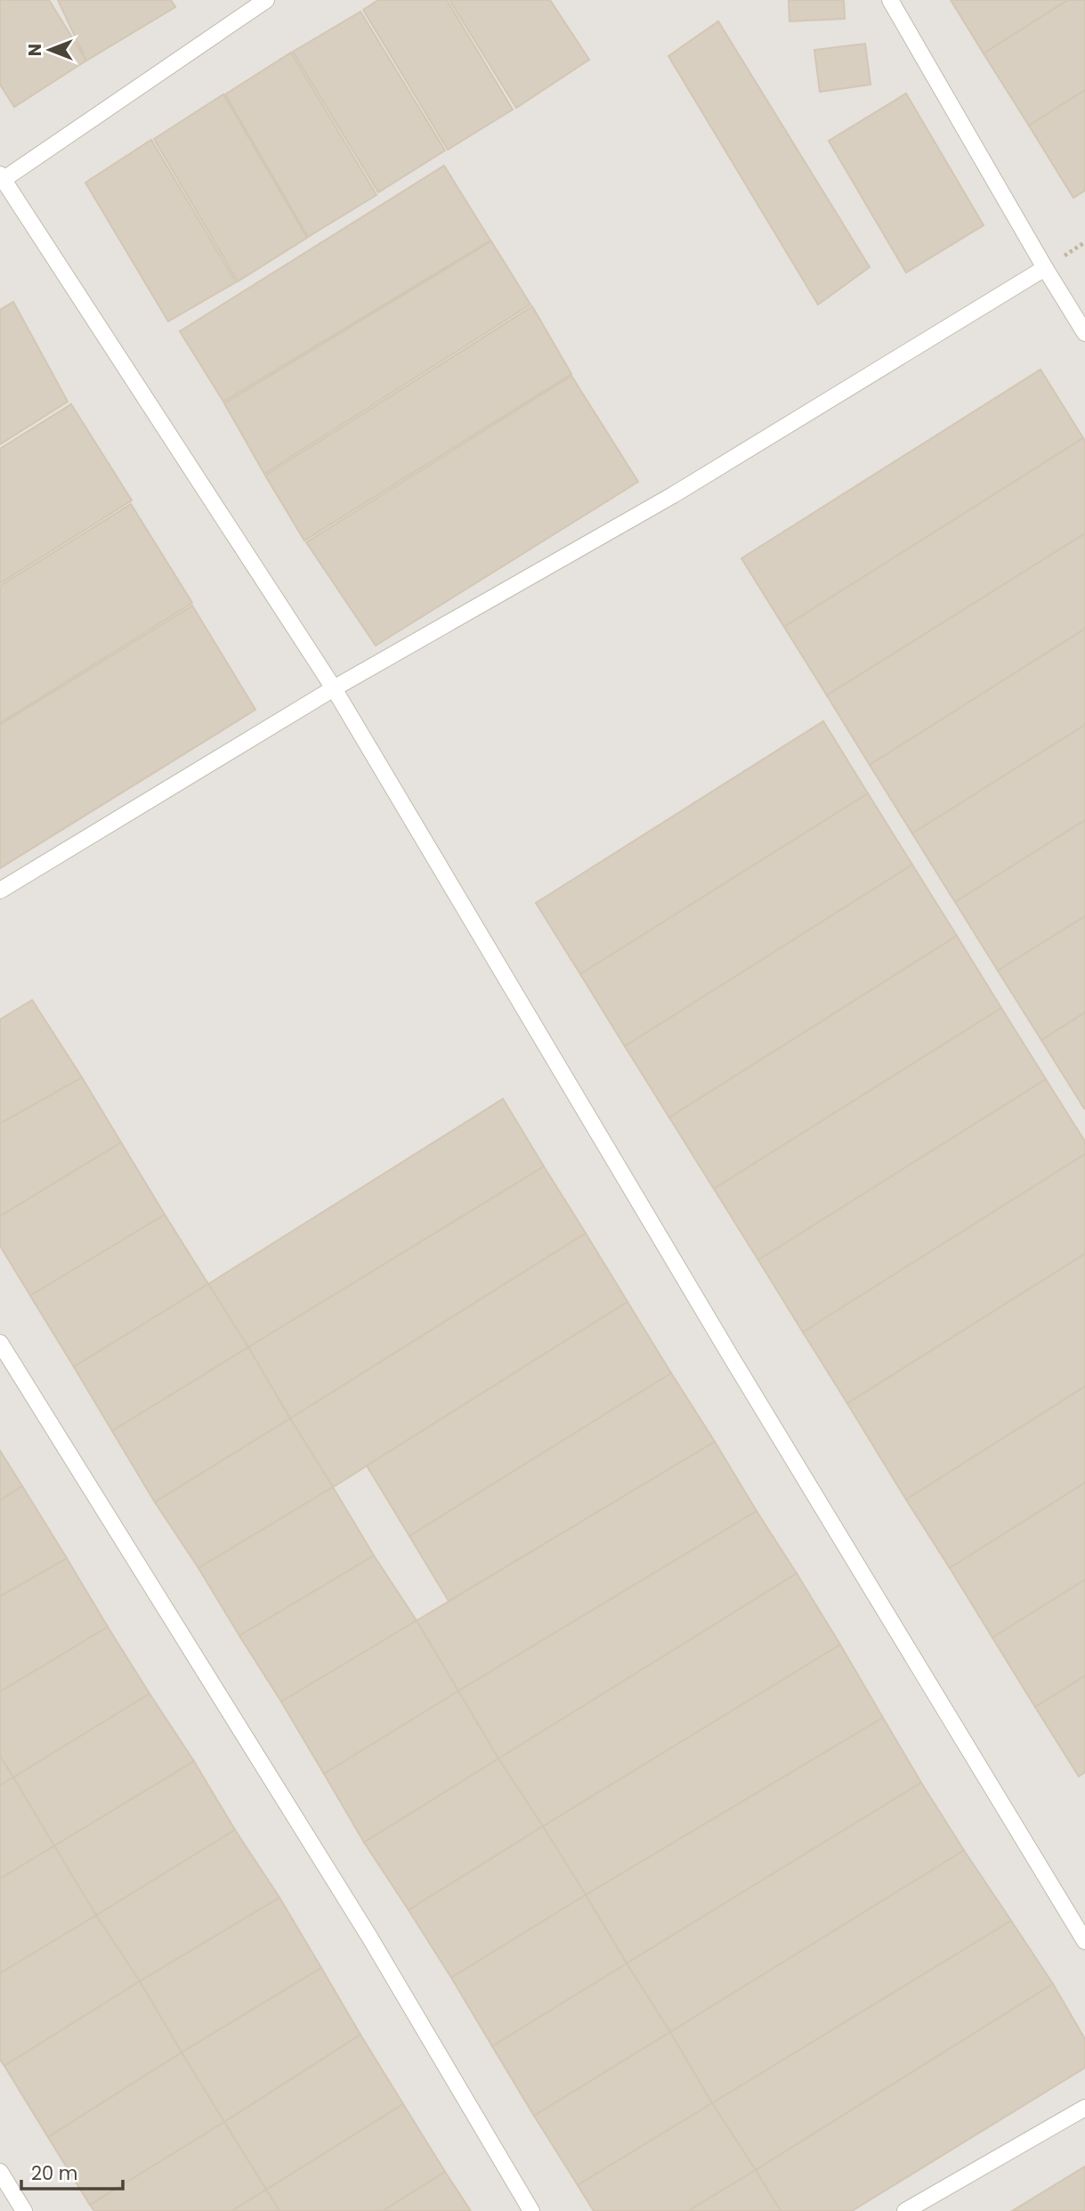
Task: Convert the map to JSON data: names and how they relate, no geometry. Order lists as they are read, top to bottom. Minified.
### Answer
{"scale_bar":"20 m","north":"left"}
